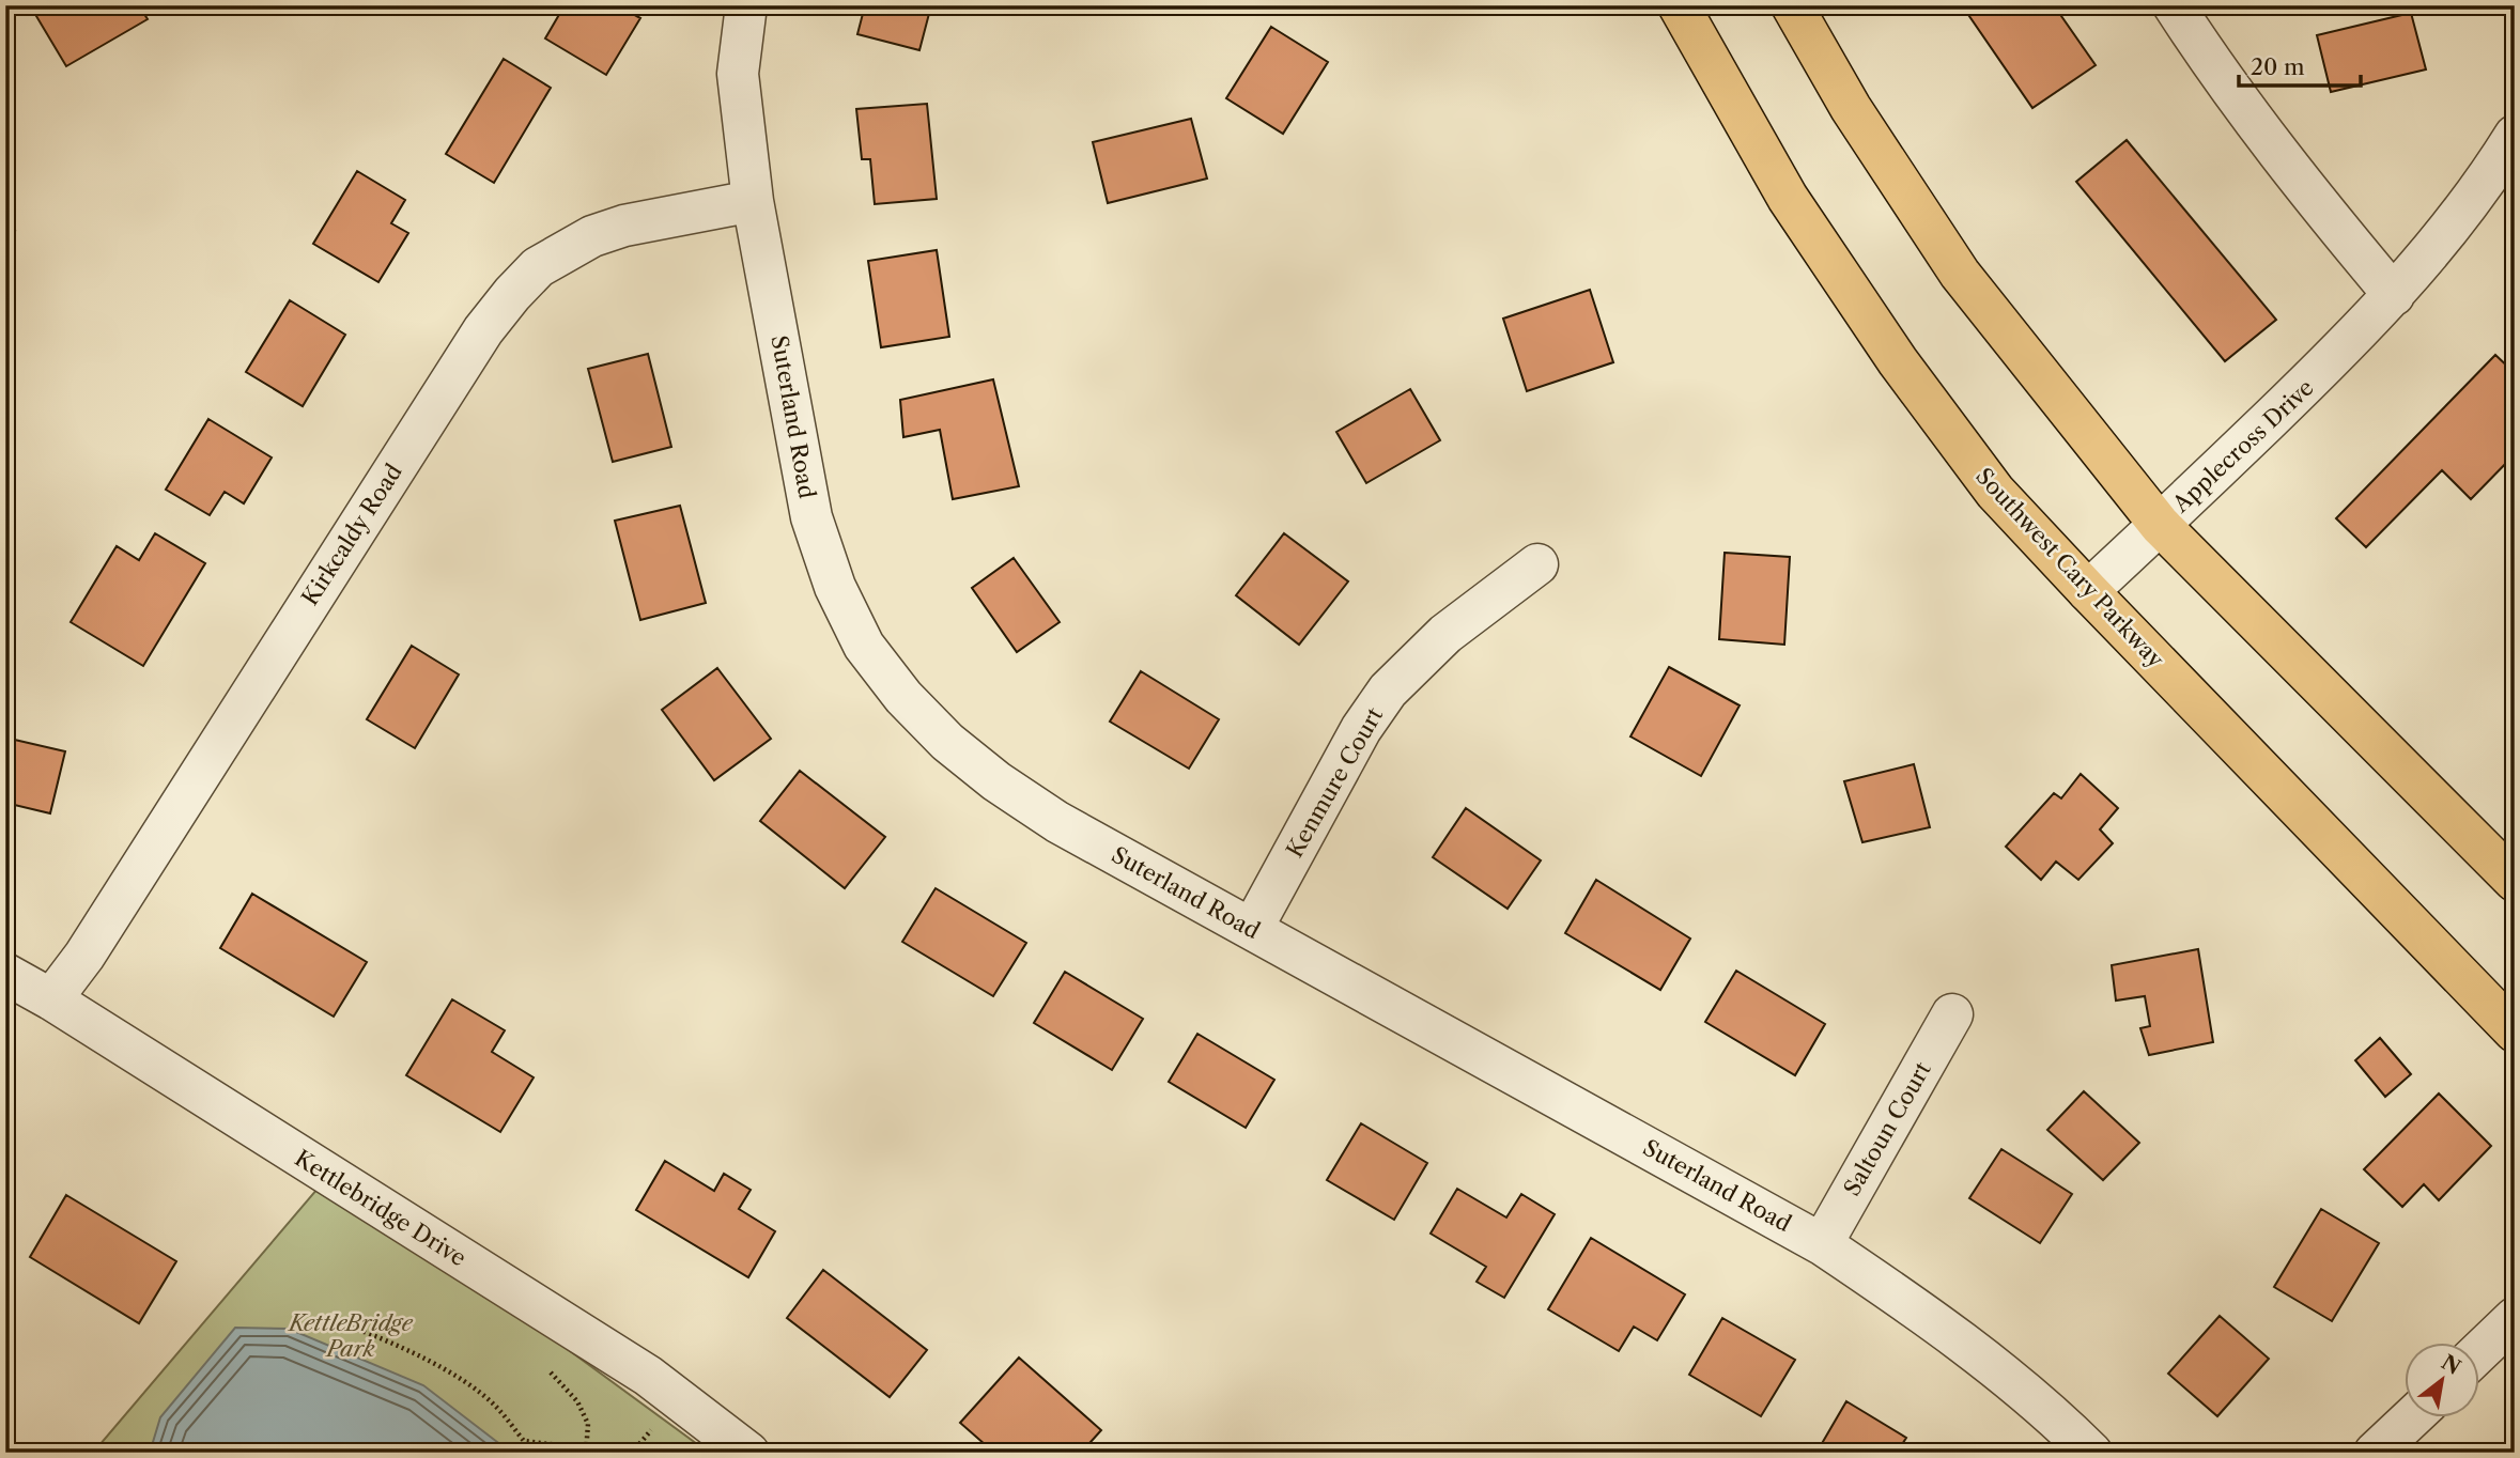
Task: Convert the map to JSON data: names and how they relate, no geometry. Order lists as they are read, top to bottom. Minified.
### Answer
{"streets":{"main road":["Southwest Cary Parkway"],"street":["Suterland Road","Applecross Drive","Kirkcaldy Road","Kenmure Court","Saltoun Court","Kettlebridge Drive"]},"crossings":[["Suterland Road","Kirkcaldy Road"],["Suterland Road","Kenmure Court"],["Suterland Road","Saltoun Court"],["Applecross Drive","Southwest Cary Parkway"],["Kirkcaldy Road","Kettlebridge Drive"]],"parks":["KettleBridge Park"],"scale_bar":"20 m","north":"top right"}
